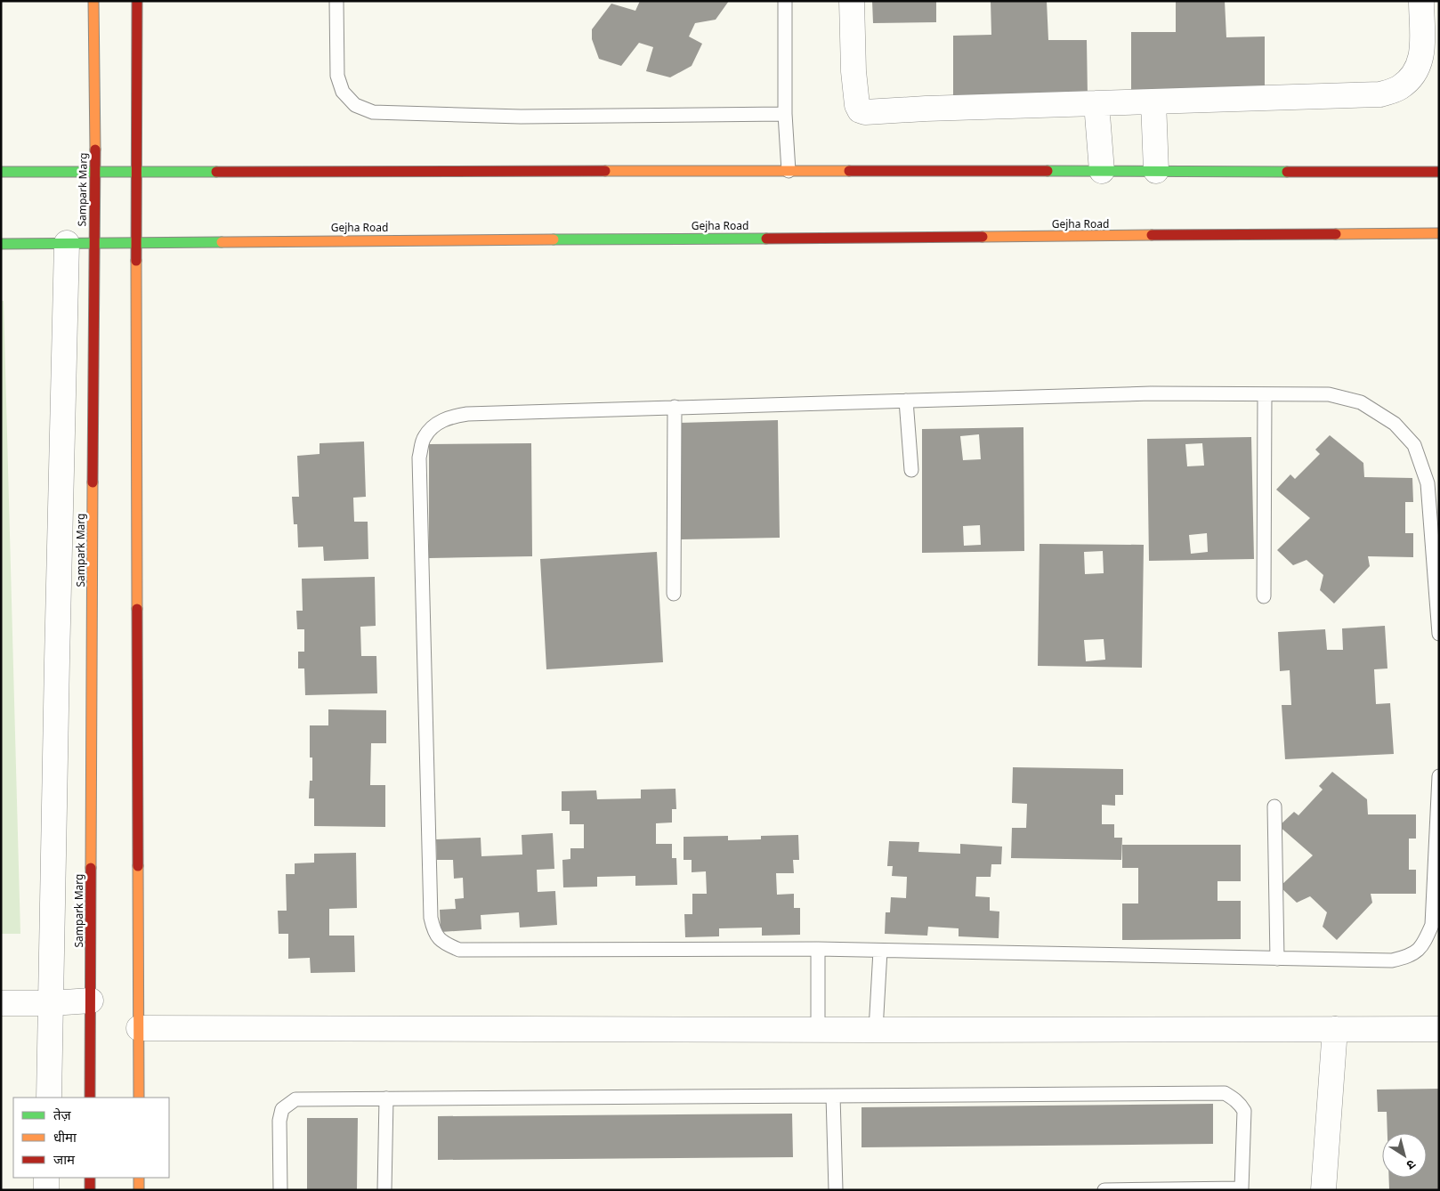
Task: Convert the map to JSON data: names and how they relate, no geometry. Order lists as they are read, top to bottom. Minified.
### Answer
{"streets":{"street":["Sampark Marg","Gejha Road"]},"crossings":[["Sampark Marg","Gejha Road"]],"legend":["तेज़","धीमा","जाम"],"north":"bottom right"}
